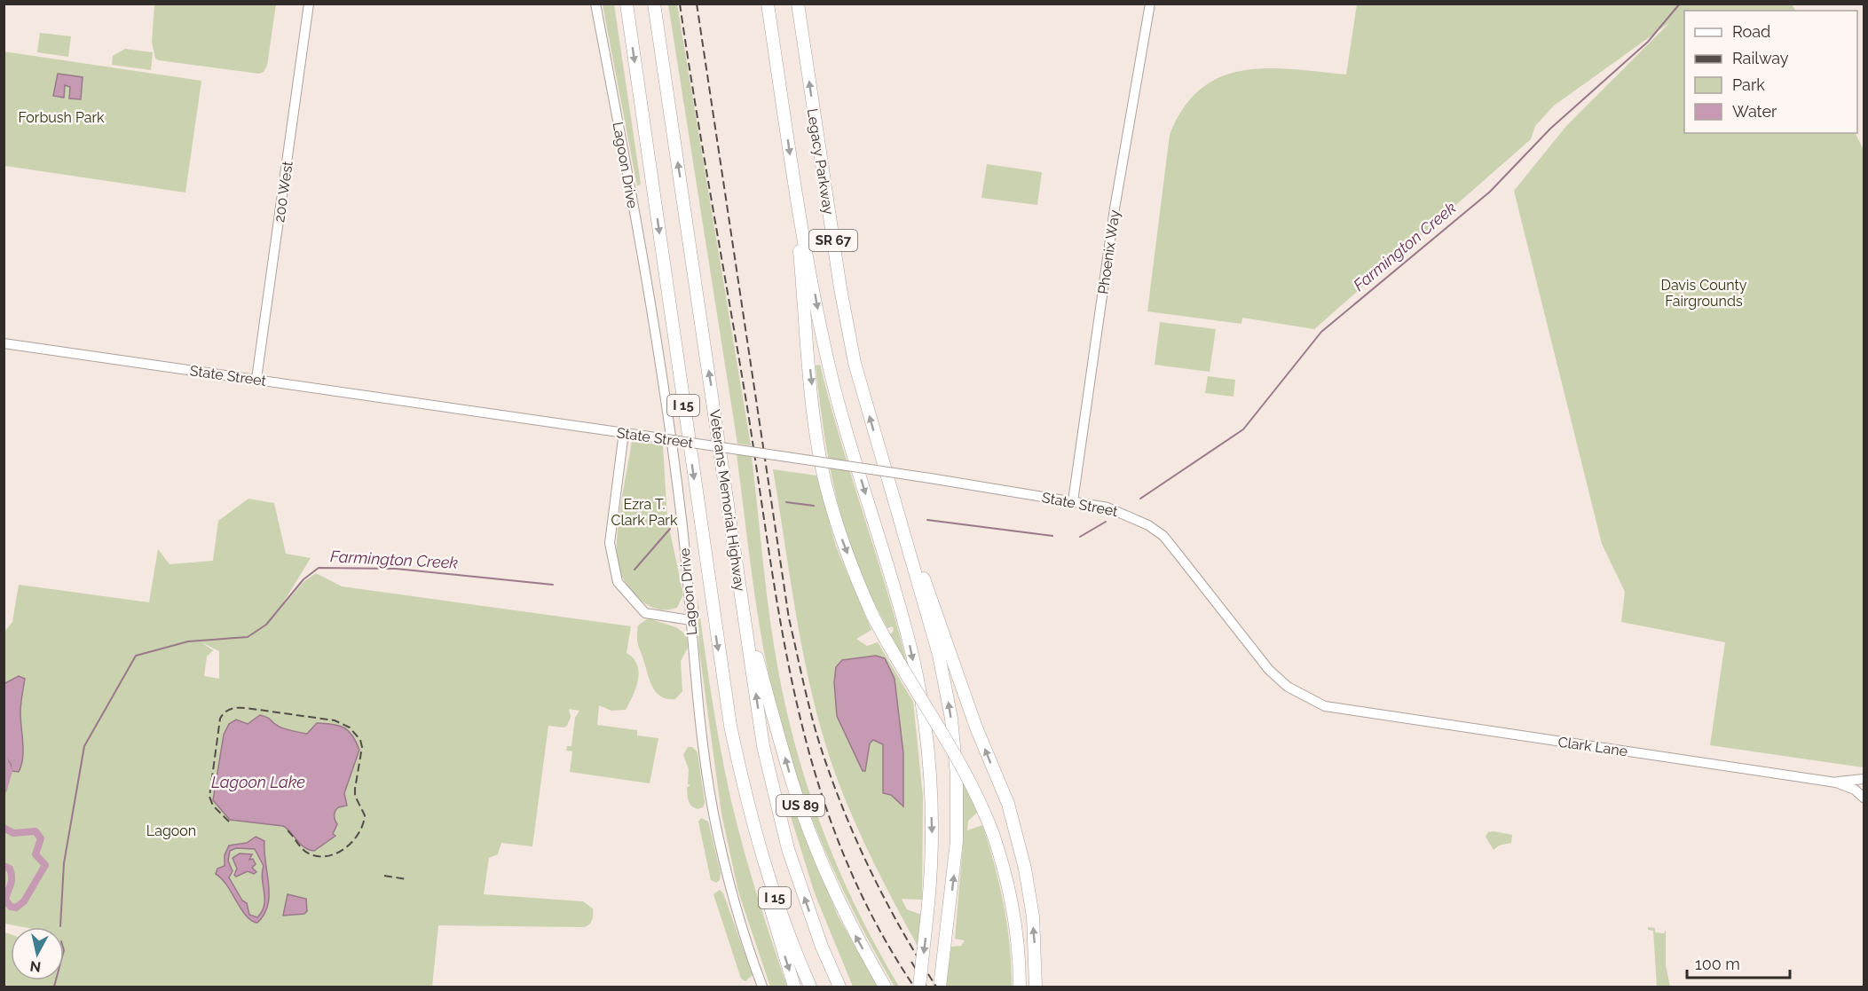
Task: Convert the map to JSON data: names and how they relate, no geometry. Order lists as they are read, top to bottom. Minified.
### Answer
{"streets":{"highway":["Legacy Parkway","SR 67","I 15","Veterans Memorial Highway","US 89"],"main road":["Lagoon Drive","200 West","Phoenix Way","State Street","Clark Lane"]},"crossings":[["200 West","State Street"],["Phoenix Way","State Street"],["State Street","Clark Lane"],["Veterans Memorial Highway","US 89"]],"water":["Farmington Creek","Lagoon Lake"],"parks":["Forbush Park","Davis County Fairgrounds","Ezra T. Clark Park","Lagoon"],"legend":["Road","Railway","Park","Water"],"scale_bar":"100 m","north":"bottom"}
